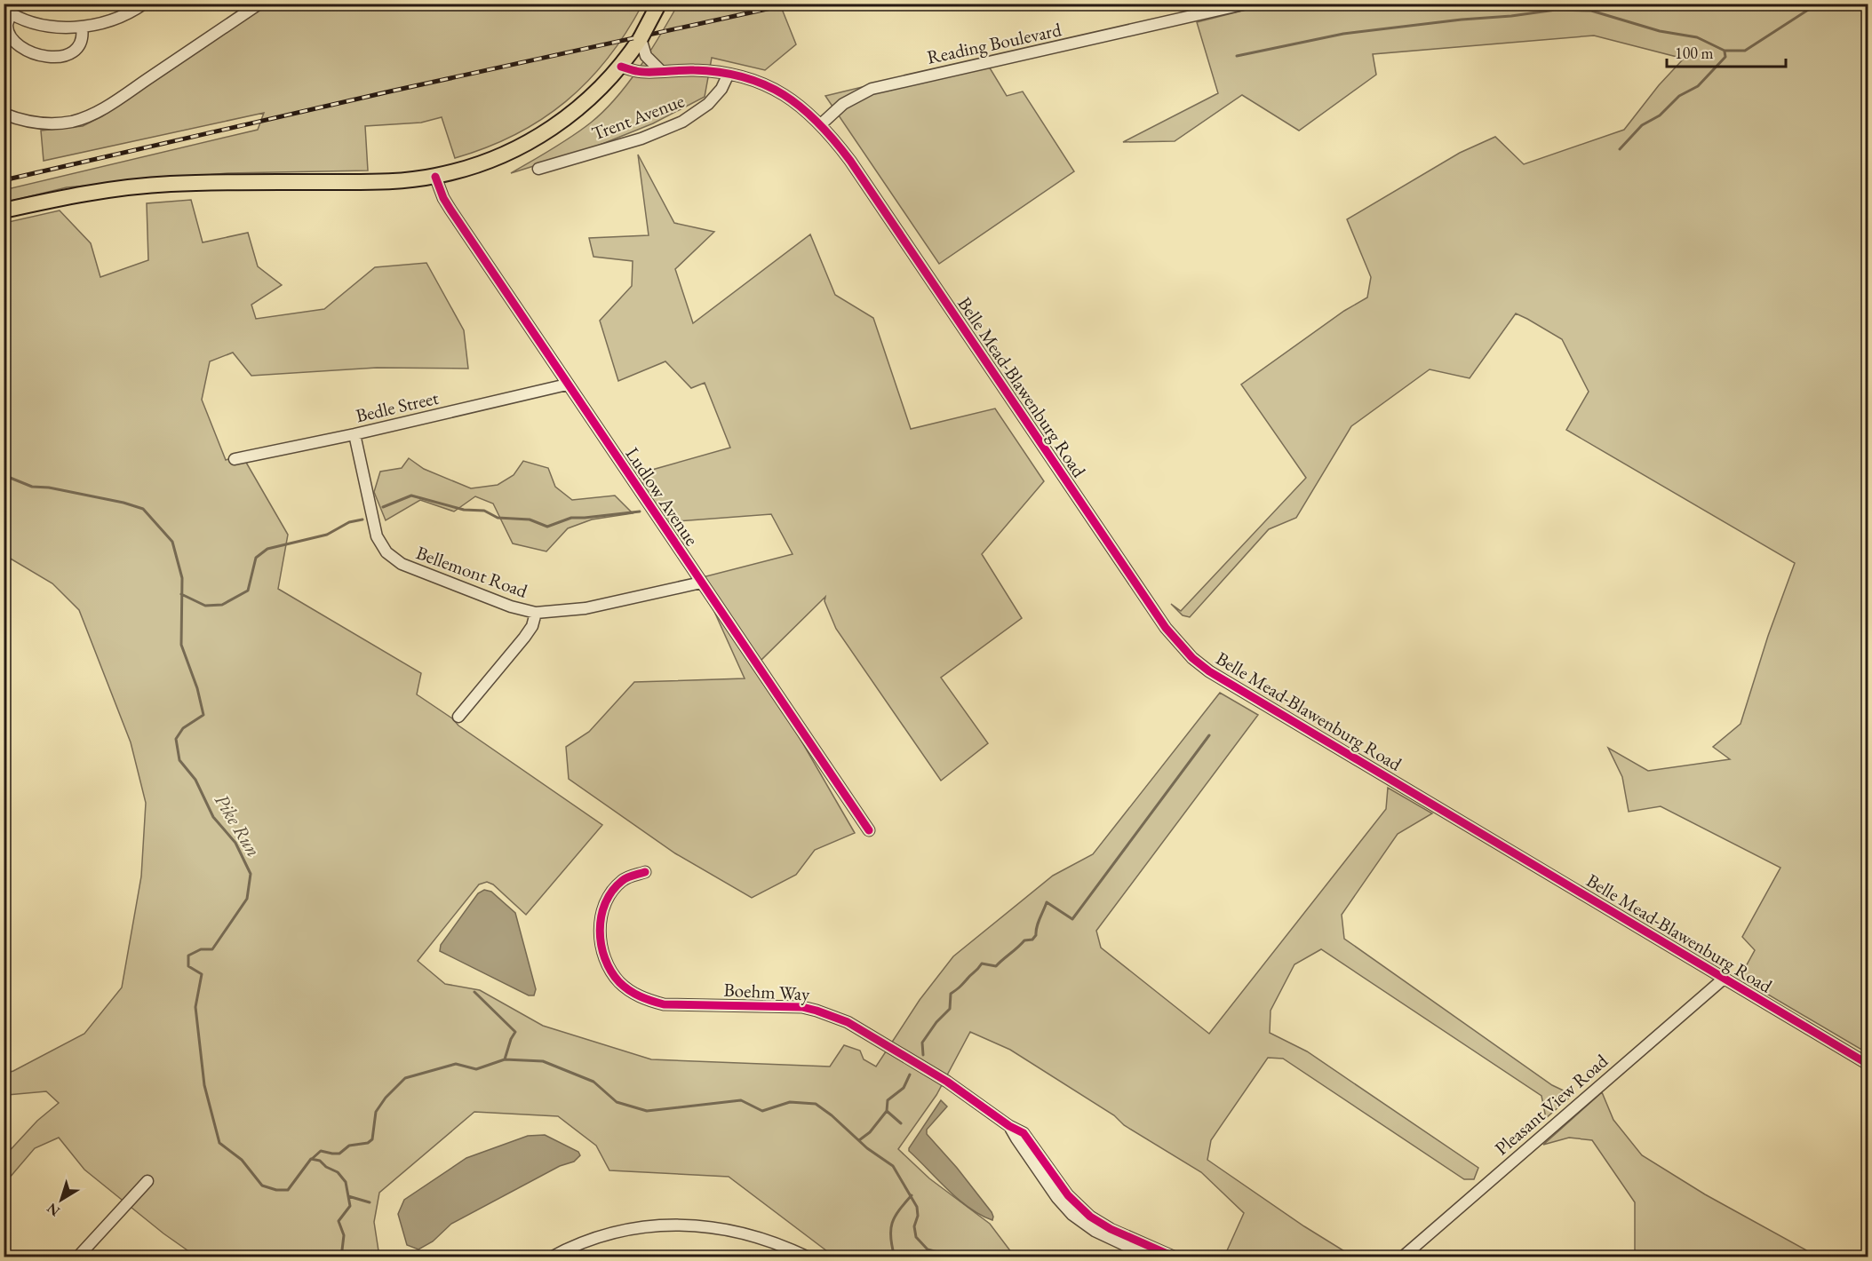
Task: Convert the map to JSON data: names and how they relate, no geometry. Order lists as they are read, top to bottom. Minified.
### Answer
{"streets":{"street":["Reading Boulevard","Trent Avenue","Belle Mead-Blawenburg Road","Bedle Street","Ludlow Avenue","Bellemont Road","Boehm Way","Pleasant View Road"]},"crossings":[["Reading Boulevard","Belle Mead-Blawenburg Road"],["Trent Avenue","Belle Mead-Blawenburg Road"],["Belle Mead-Blawenburg Road","Pleasant View Road"],["Bedle Street","Ludlow Avenue"],["Bedle Street","Bellemont Road"],["Ludlow Avenue","Bellemont Road"]],"water":["Pike Run"],"scale_bar":"100 m","north":"bottom left"}
